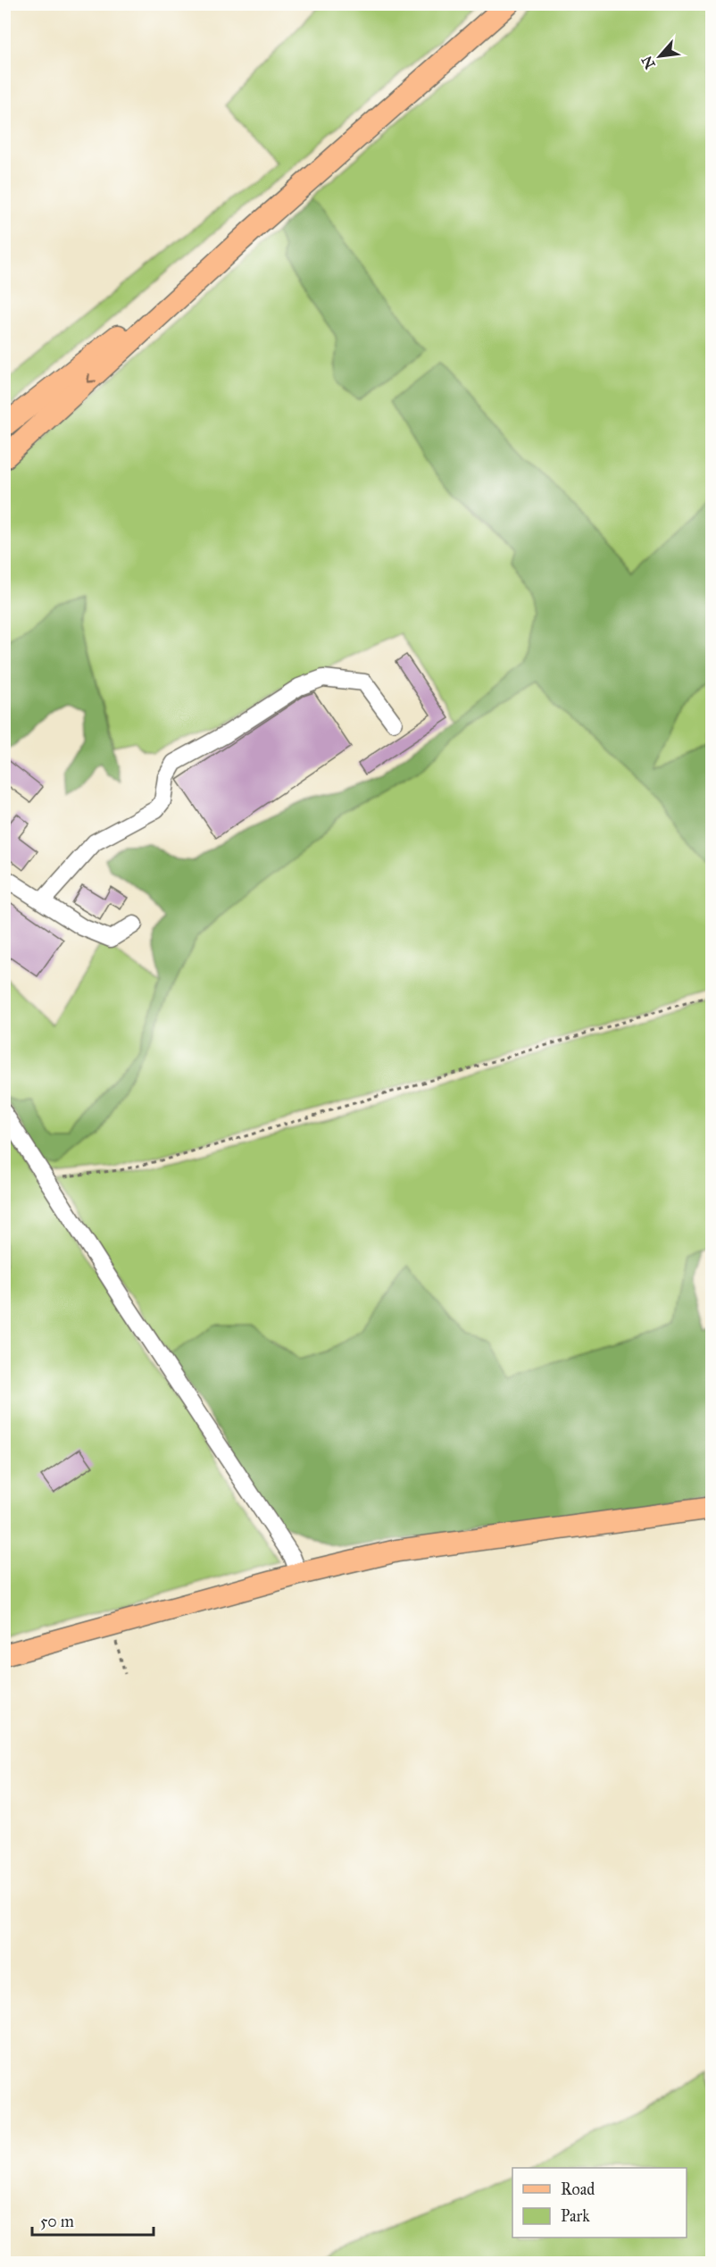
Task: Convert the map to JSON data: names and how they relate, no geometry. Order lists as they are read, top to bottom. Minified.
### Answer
{"legend":["Road","Park"],"scale_bar":"50 m","north":"bottom left"}
